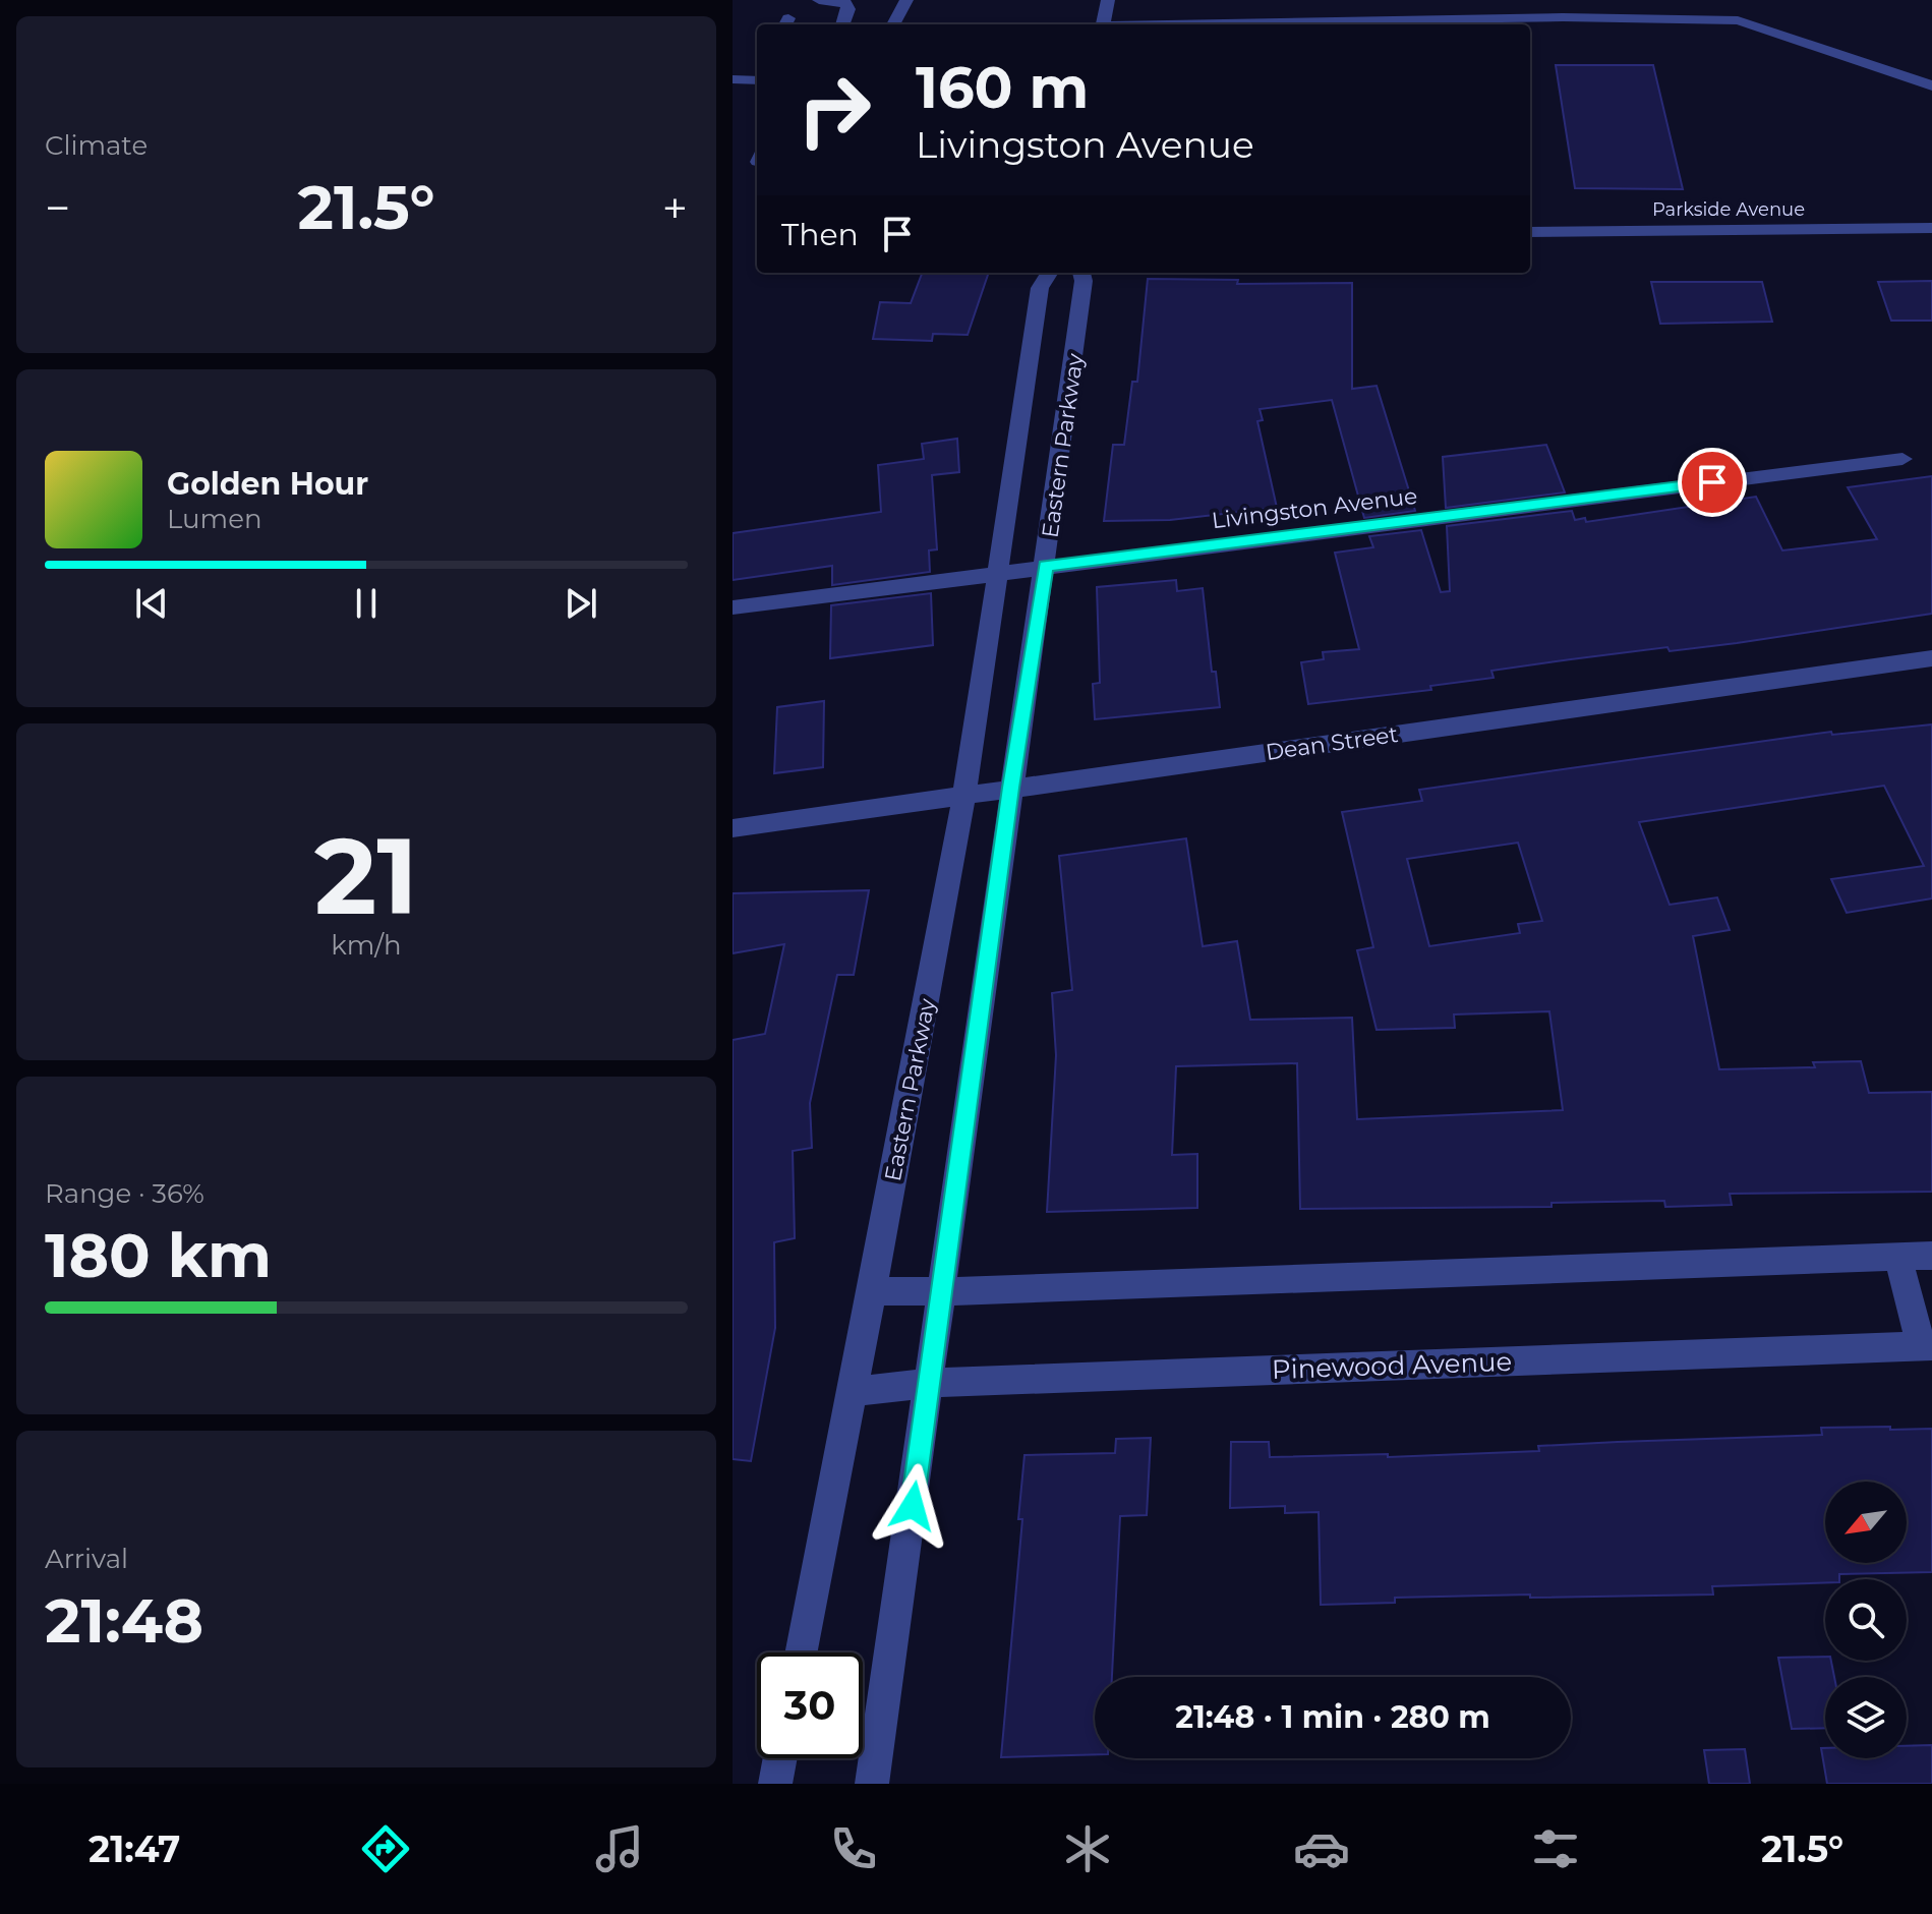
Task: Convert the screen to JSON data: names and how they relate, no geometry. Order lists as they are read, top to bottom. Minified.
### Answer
{"streets":{"street":["Parkside Avenue","Eastern Parkway","Livingston Avenue","Dean Street","Pinewood Avenue"]},"crossings":[["Eastern Parkway","Livingston Avenue"],["Eastern Parkway","Dean Street"],["Eastern Parkway","Pinewood Avenue"]],"north":"bottom left","page":{"tile":["Climate",["21","km/h"],["Range · 36%","180 km"],["Arrival","21:48"]],"turn":["160 m","Livingston Avenue"],"heat":["−","21.5°","+"],"then":"Then","song":["Golden Hour","Lumen"],"limit":"30","trip":"21:48 · 1 min · 280 m","tabs":["21:47","21.5°"]}}
